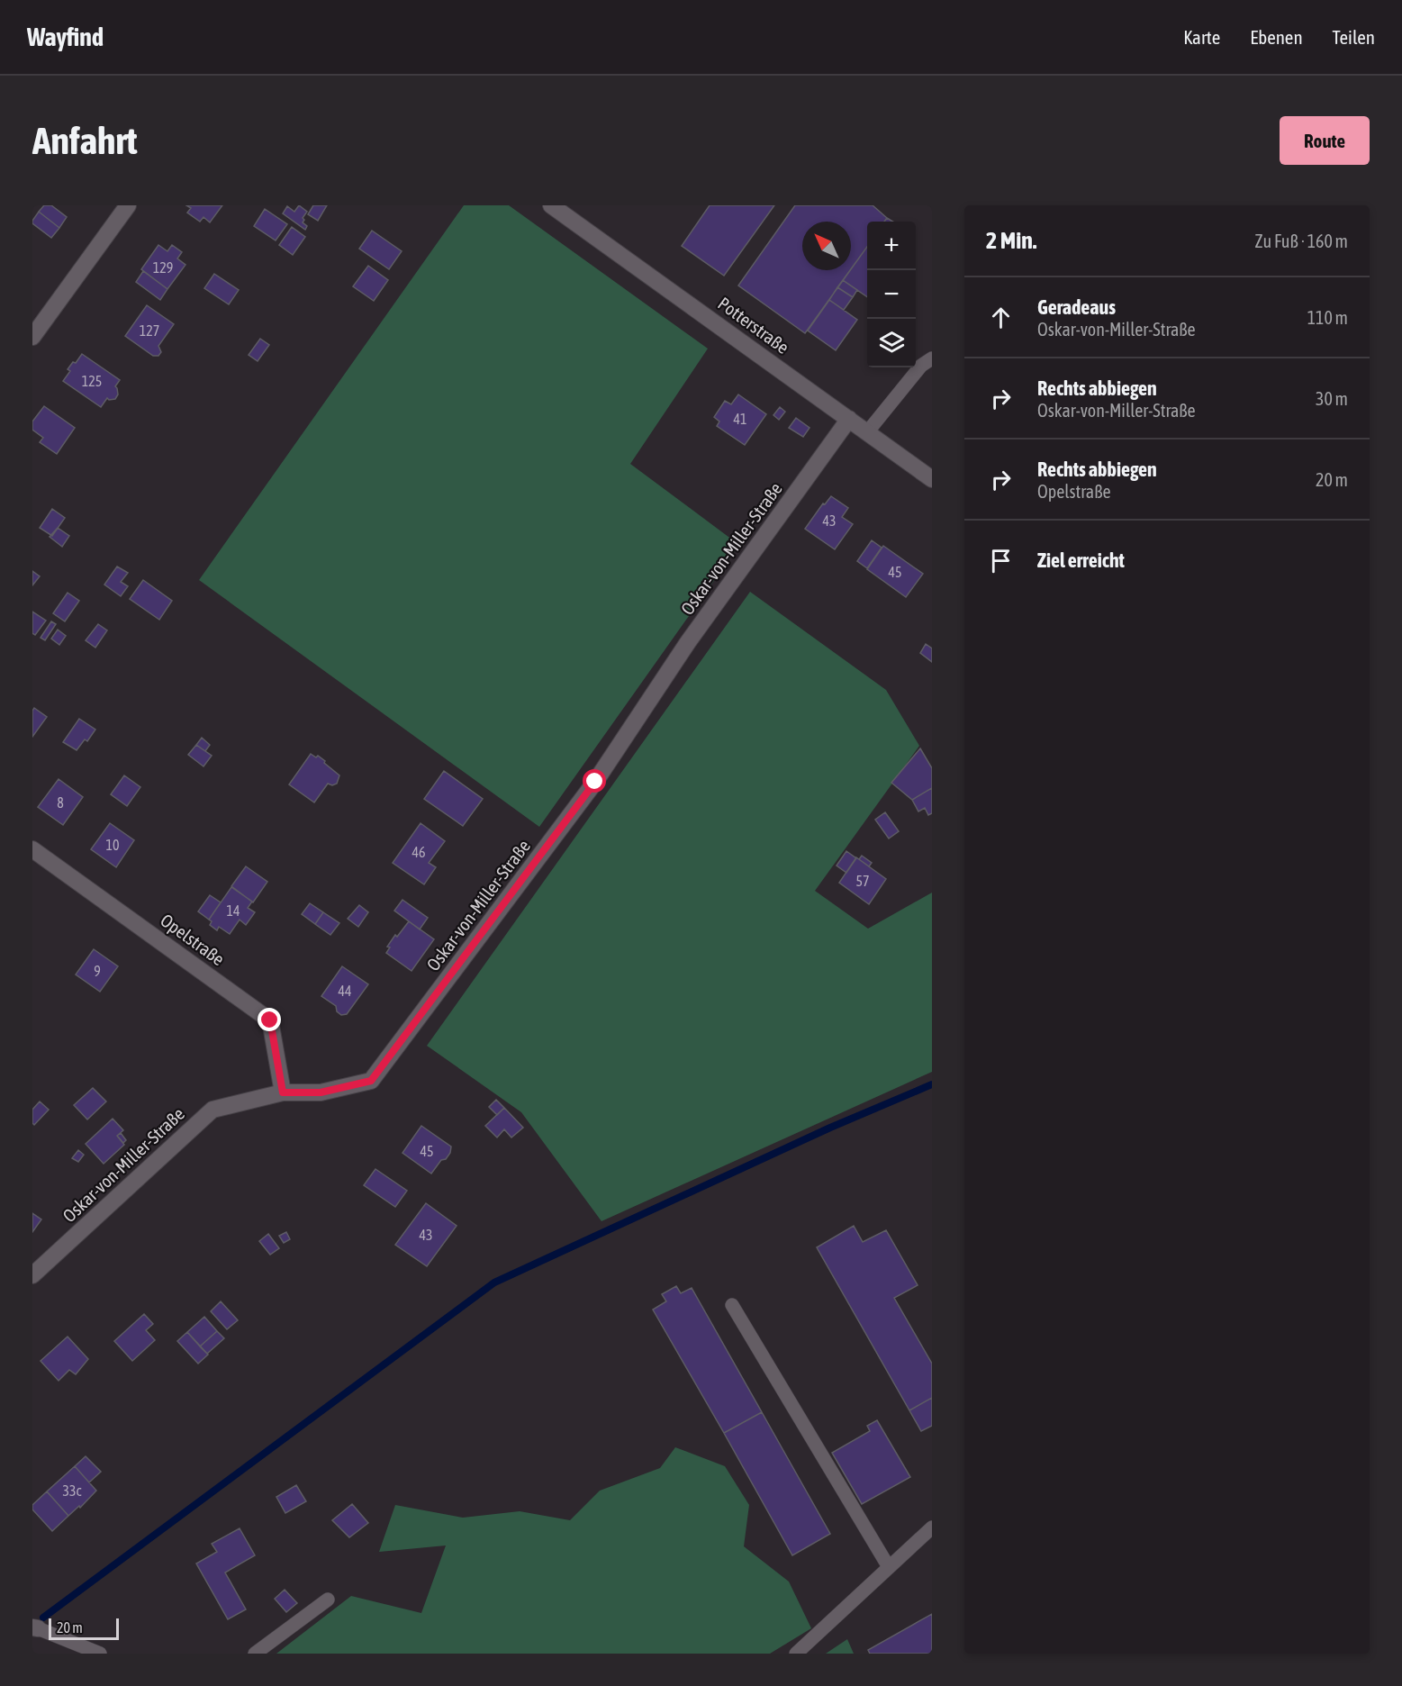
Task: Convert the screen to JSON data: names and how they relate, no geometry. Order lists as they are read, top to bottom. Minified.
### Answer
{"streets":{"street":["Potterstraße","Oskar-von-Miller-Straße","Opelstraße"]},"crossings":[["Potterstraße","Oskar-von-Miller-Straße"],["Oskar-von-Miller-Straße","Opelstraße"]],"house_numbers":["129","127","125","41","43","45","8","10","46","57","14","9","44","45","43","33c"],"scale_bar":"20 m","north":"top left","page":{"header":"Wayfind","nav":["Karte","Ebenen","Teilen"],"buttons":"Route","title":"Anfahrt","heading":["2 Min.","Zu Fuß · 160 m"],"map_buttons":["+","−"],"list":[["Geradeaus","Oskar-von-Miller-Straße","110 m"],["Rechts abbiegen","Oskar-von-Miller-Straße","30 m"],["Rechts abbiegen","Opelstraße","20 m"],"Ziel erreicht"],"scale":"20 m"}}
